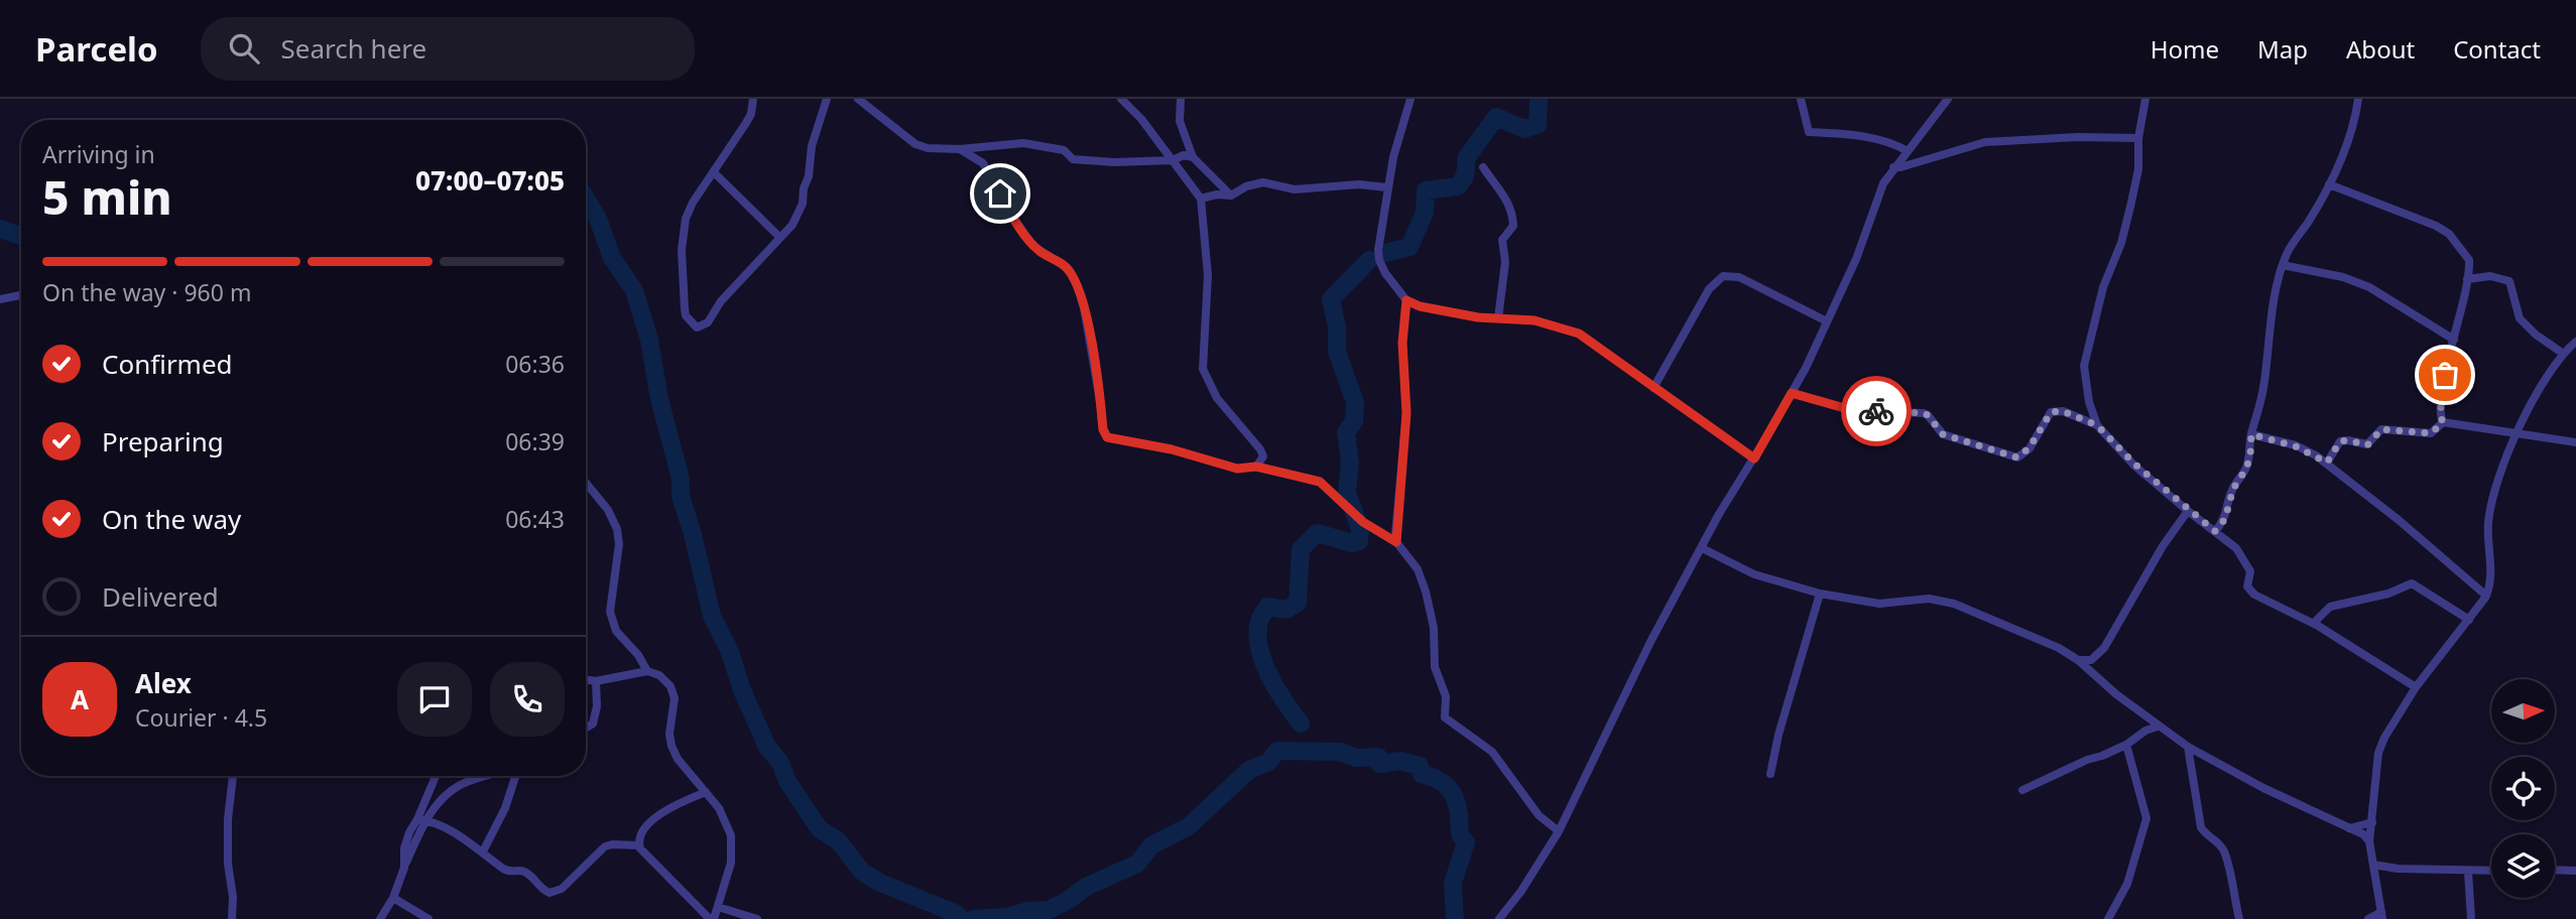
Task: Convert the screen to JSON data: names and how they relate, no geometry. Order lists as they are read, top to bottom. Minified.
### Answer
{"north":"right","page":{"header":"Parcelo","search":"Search here","nav":["Home","Map","About","Contact"],"heading":["5 min","Arriving in","07:00–07:05"],"panel":["Alex","Courier · 4.5"],"bar":"On the way · 960 m","list":[["Confirmed","06:36"],["Preparing","06:39"],["On the way","06:43"],"Delivered"],"round":"A"}}
